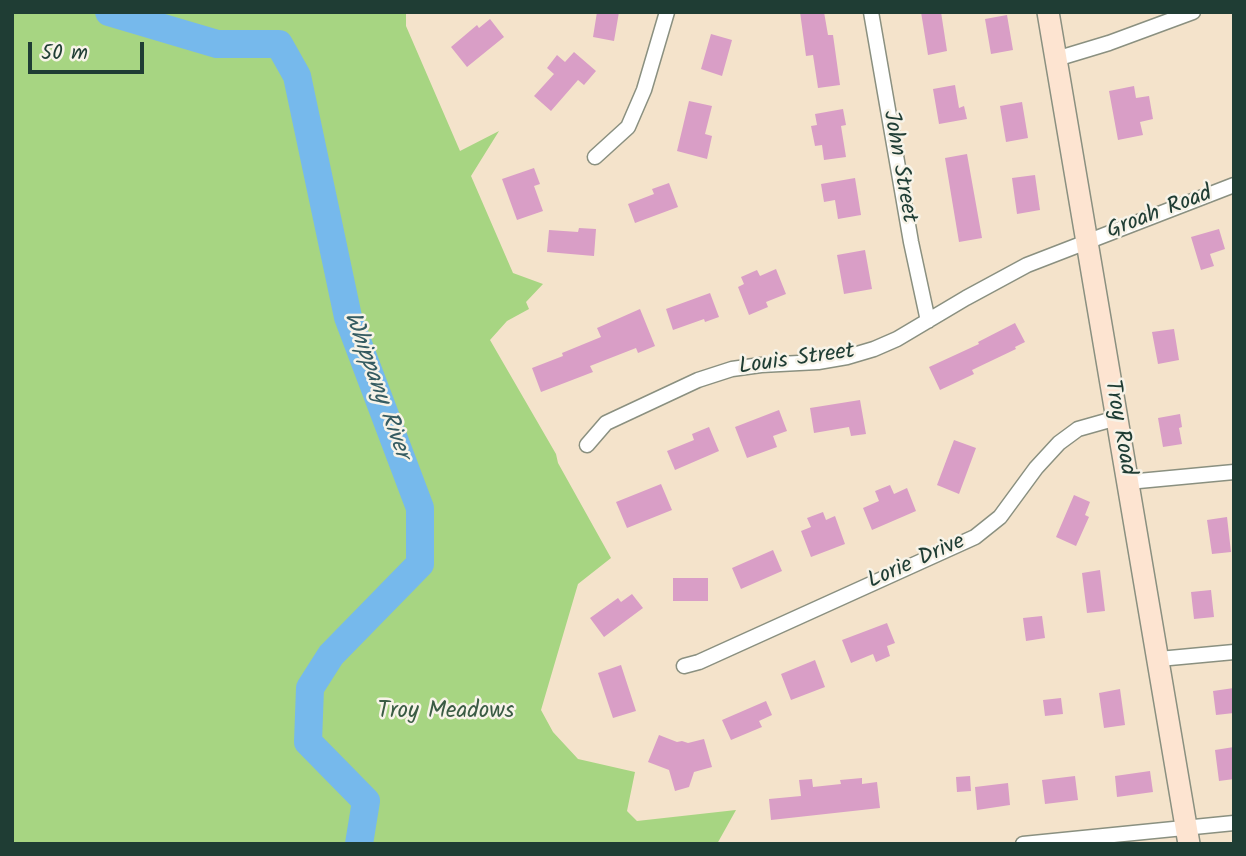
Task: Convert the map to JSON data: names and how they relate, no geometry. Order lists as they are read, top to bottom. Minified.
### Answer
{"streets":{"street":["John Street","Groah Road","Louis Street","Troy Road","Lorie Drive"]},"crossings":[["John Street","Louis Street"],["Groah Road","Louis Street"],["Groah Road","Troy Road"],["Louis Street","Troy Road"],["Troy Road","Lorie Drive"]],"water":["Whippany River"],"parks":["Troy Meadows"],"scale_bar":"50 m"}
